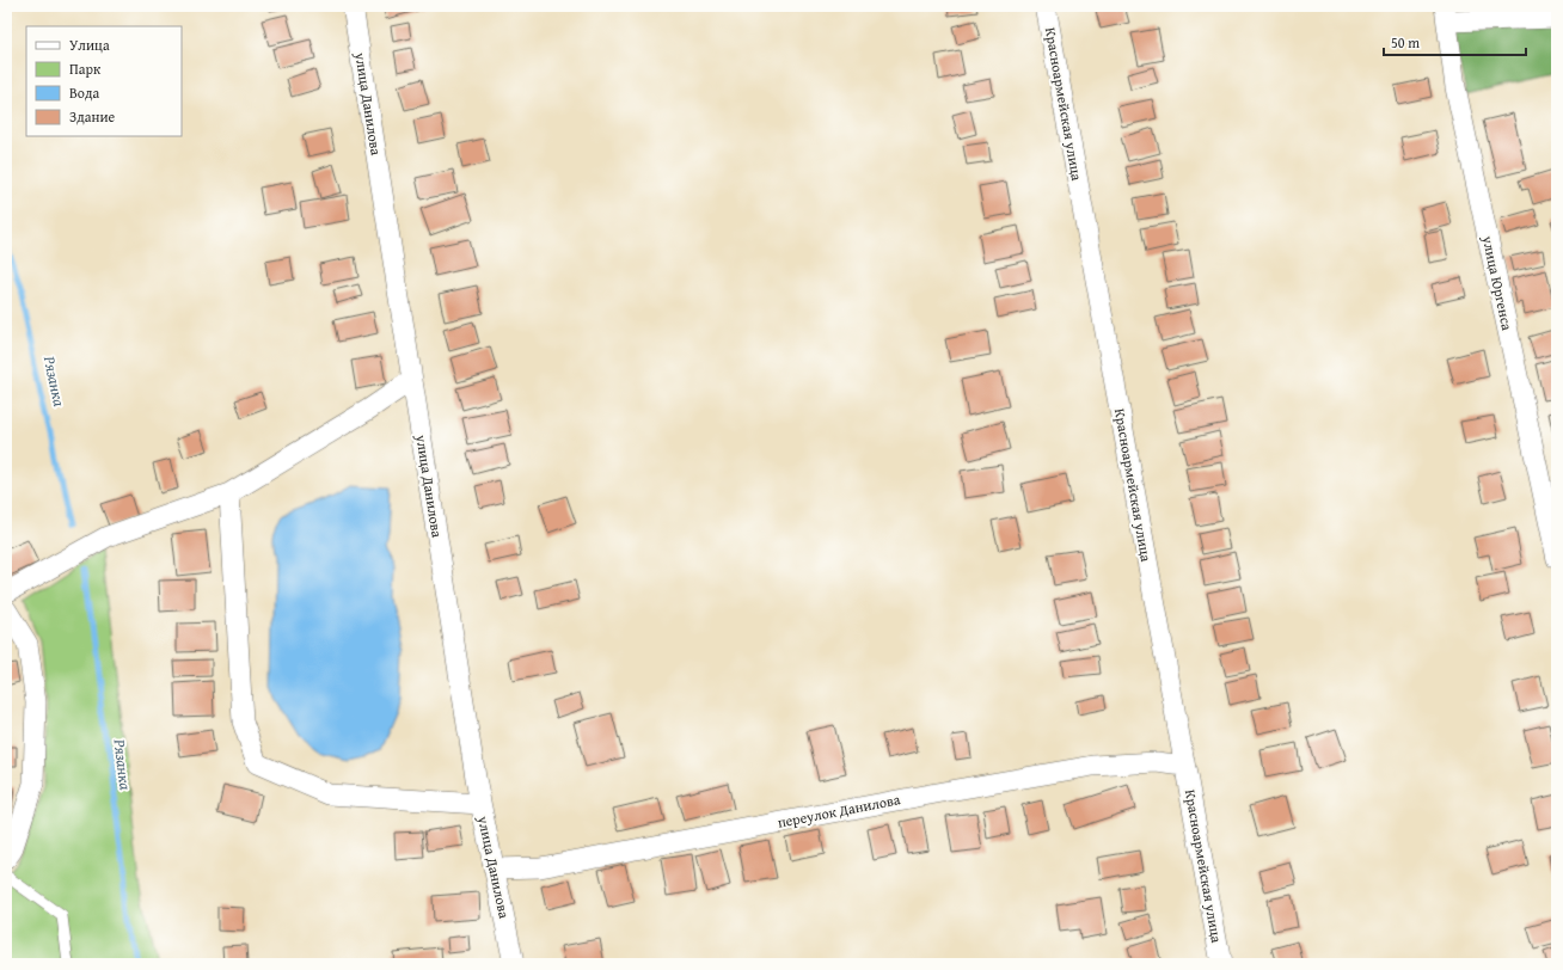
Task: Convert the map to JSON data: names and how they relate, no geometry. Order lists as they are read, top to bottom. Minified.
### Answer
{"streets":{"street":["улица Данилова","Красноармейская улица","улица Юргенса","переулок Данилова"]},"crossings":[["улица Данилова","переулок Данилова"],["Красноармейская улица","переулок Данилова"]],"water":["Рязанка"],"legend":["Улица","Парк","Вода","Здание"],"scale_bar":"50 m"}
